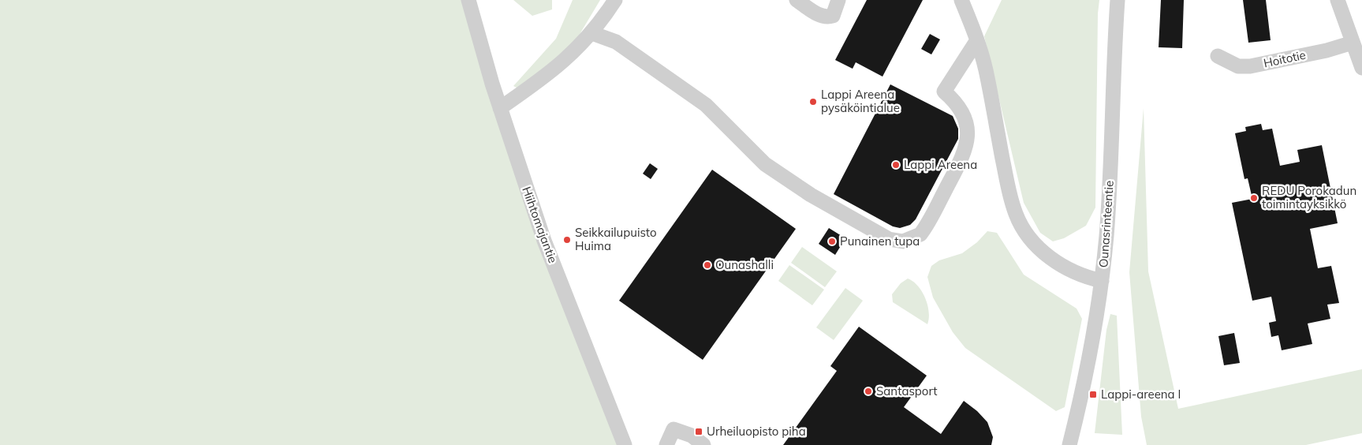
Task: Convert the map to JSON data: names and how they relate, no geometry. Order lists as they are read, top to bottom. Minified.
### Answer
{"streets":{"street":["Hoitotie","Ounasrinteentie","Hiihtomajantie"]},"places":{"other":["Lappi Areena pysäköintialue","Lappi Areena","REDU Porokadun toimintayksikkö","Seikkailupuisto Huima","Punainen tupa","Ounashalli","Santasport"],"transit":["Lappi-areena I","Urheiluopisto piha"]}}
